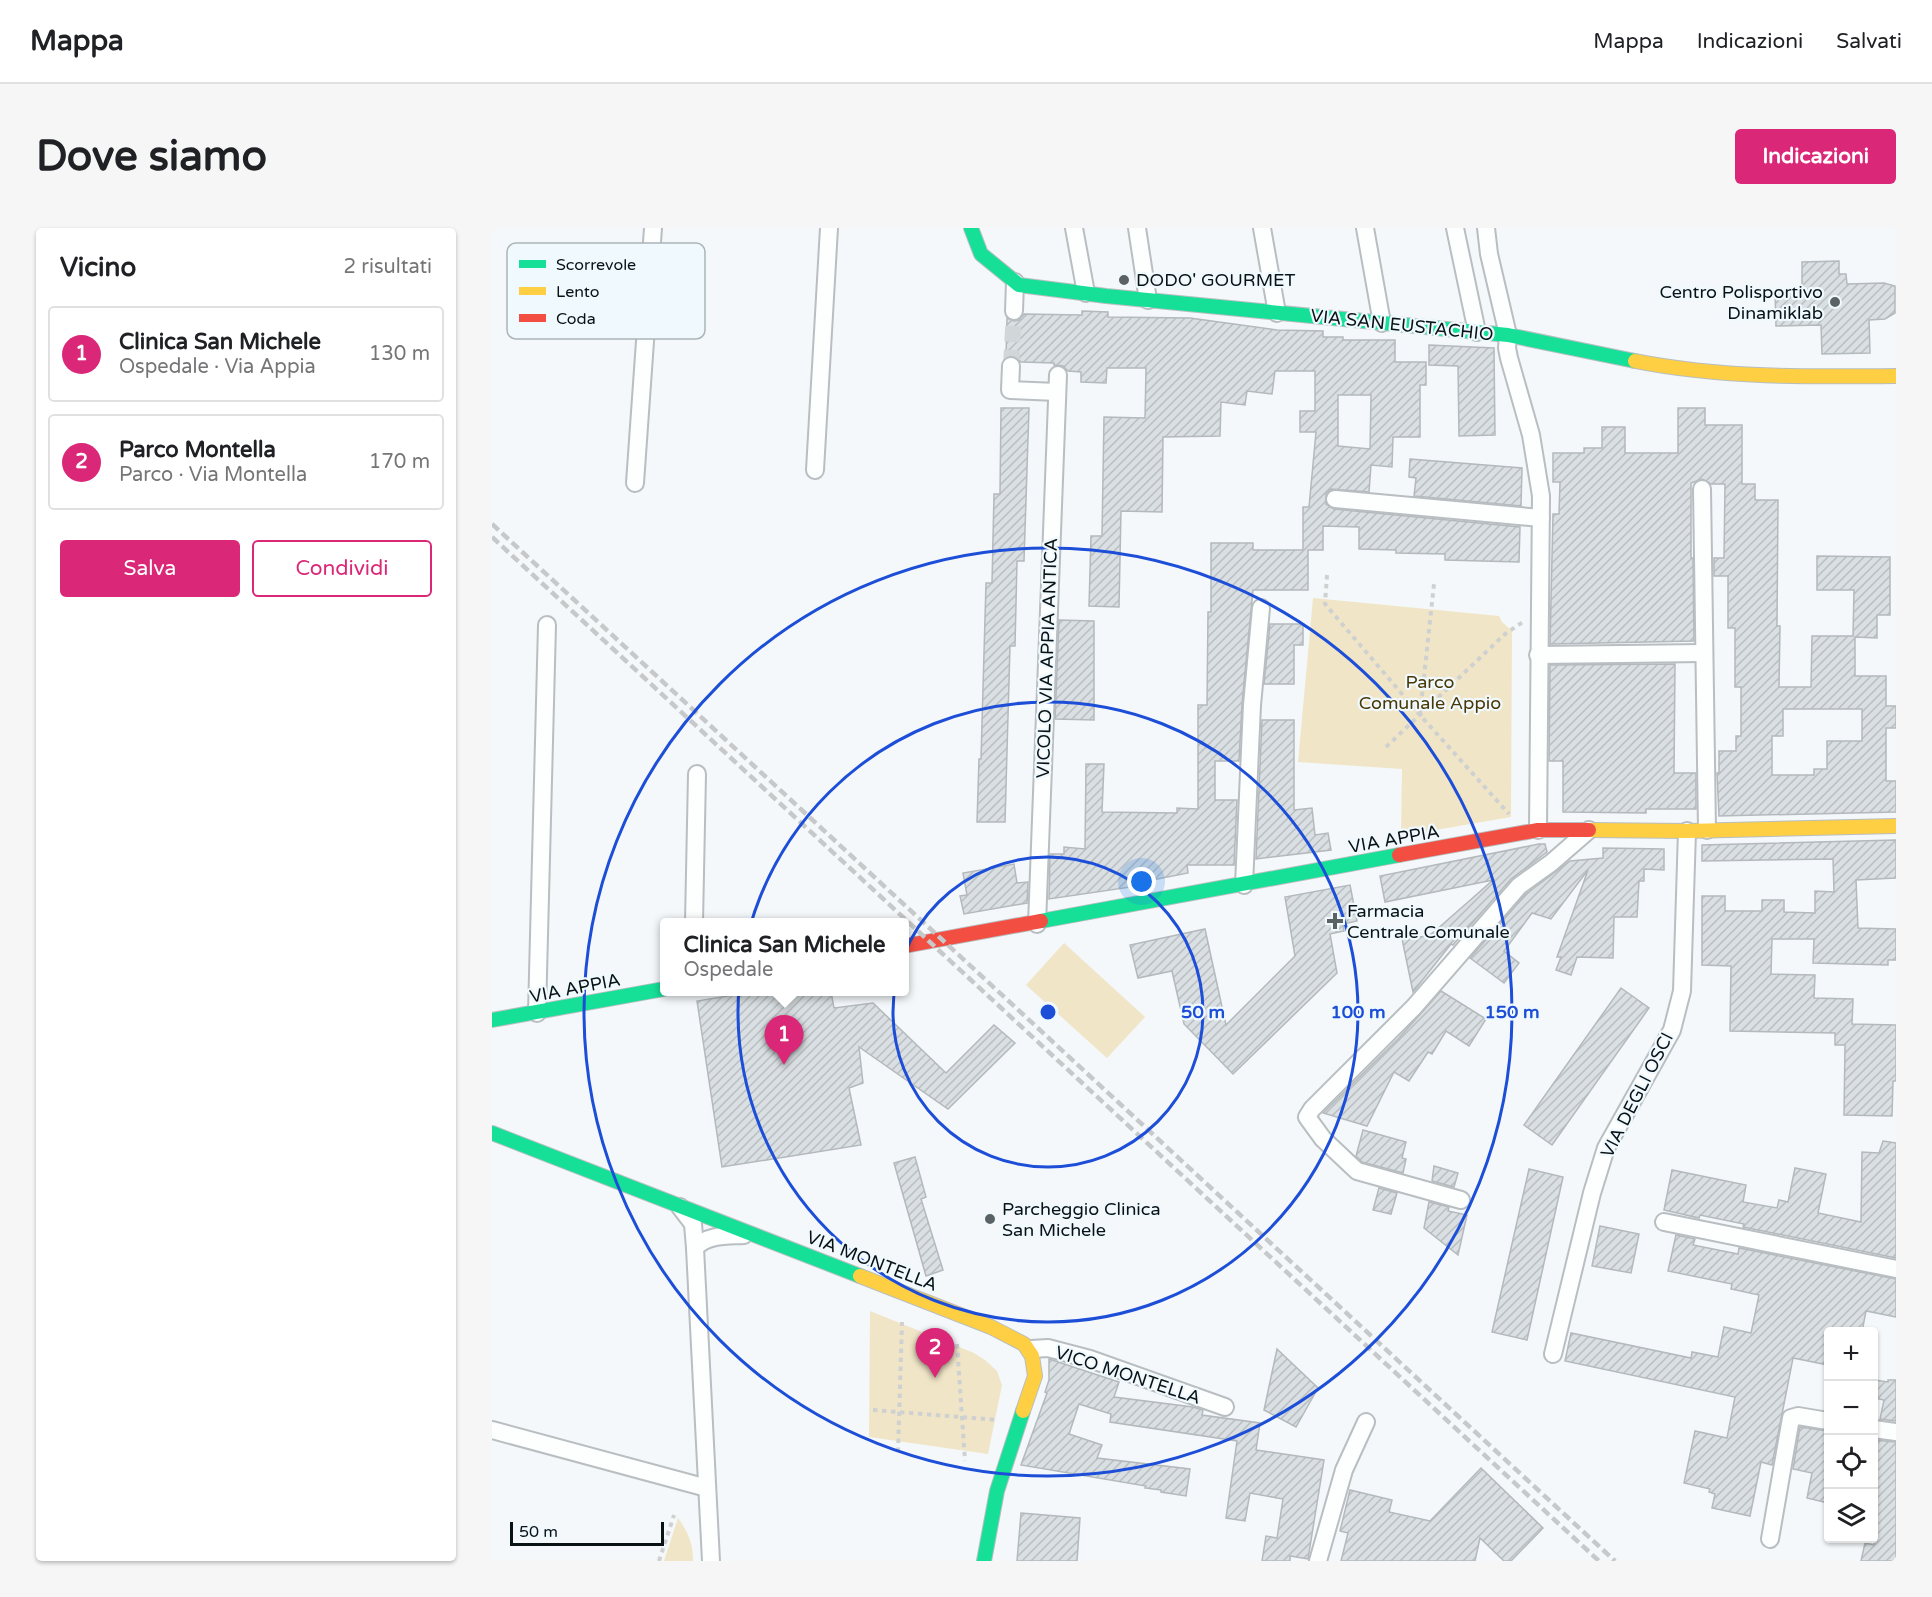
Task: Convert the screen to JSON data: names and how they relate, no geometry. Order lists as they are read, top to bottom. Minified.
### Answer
{"streets":{"street":["VIA SAN EUSTACHIO","VICOLO VIA APPIA ANTICA","VIA APPIA","VIA DEGLI OSCI","VIA MONTELLA","VICO MONTELLA"]},"crossings":[["VIA SAN EUSTACHIO","VIA APPIA"],["VICOLO VIA APPIA ANTICA","VIA APPIA"],["VIA APPIA","VIA DEGLI OSCI"],["VIA MONTELLA","VICO MONTELLA"]],"parks":["Parco Comunale Appio"],"places":{"other":["DODO' GOURMET","Centro Polisportivo Dinamiklab","Parcheggio Clinica San Michele"],"health":["Farmacia Centrale Comunale"]},"legend":["Scorrevole","Lento","Coda"],"scale_bar":"50 m","page":{"header":"Mappa","nav":["Mappa","Indicazioni","Salvati"],"buttons":["Indicazioni",["Salva","Condividi"]],"title":"Dove siamo","heading":["Vicino","2 risultati"],"list":[{"mark":"1","name":"Clinica San Michele","note":"Ospedale · Via Appia","value":"130 m"},{"mark":"2","name":"Parco Montella","note":"Parco · Via Montella","value":"170 m"}],"popup":["Clinica San Michele","Ospedale"],"pins":["1","2"],"map_buttons":["+","−"],"scale":"50 m"},"rings":["50 m","100 m","150 m"]}
